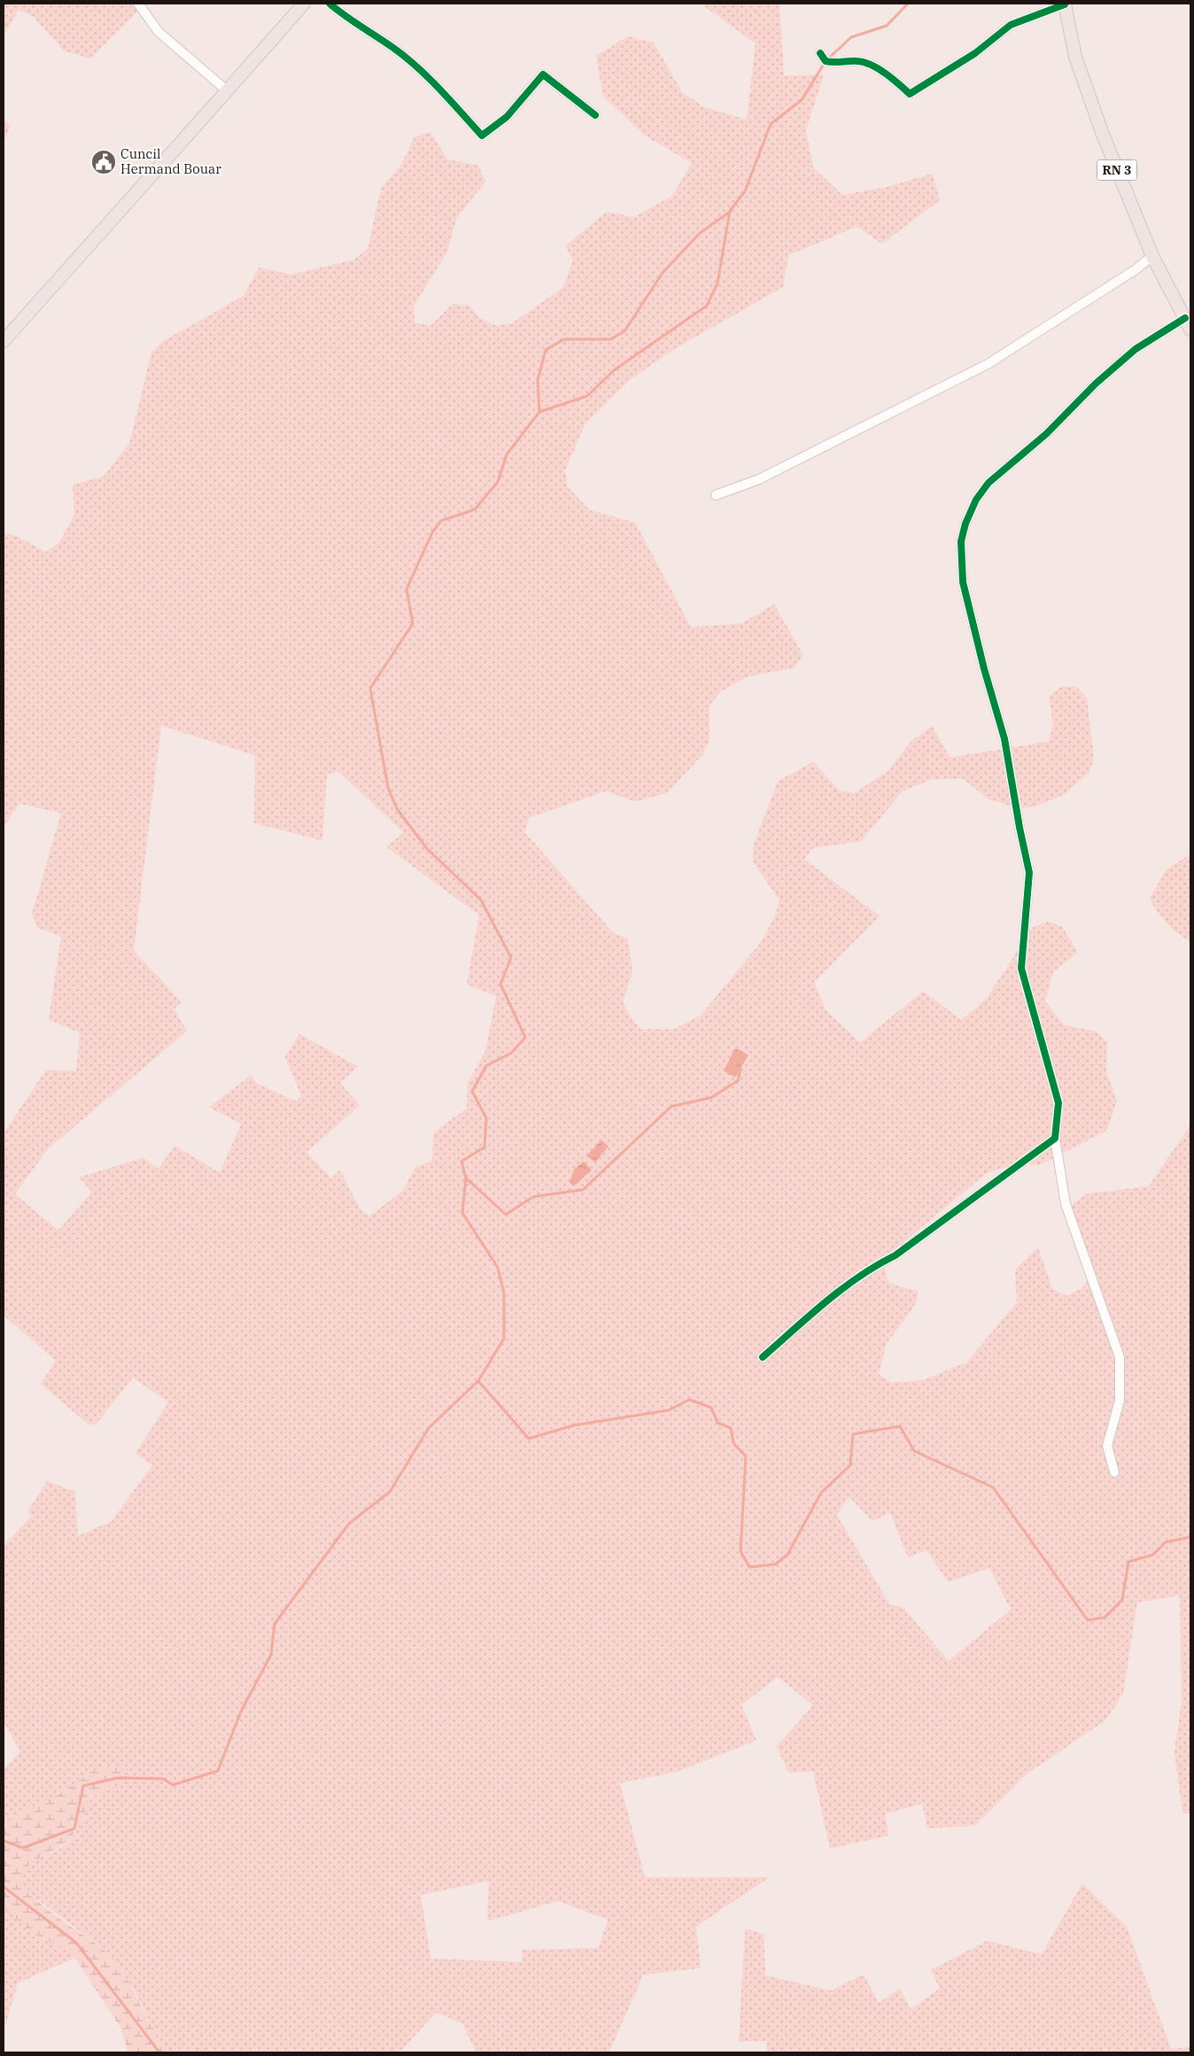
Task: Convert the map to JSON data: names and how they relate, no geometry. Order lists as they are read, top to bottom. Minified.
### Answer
{"streets":{"main road":["RN 3"]},"places":{"public building":["Cuncil Hermand Bouar"]}}
